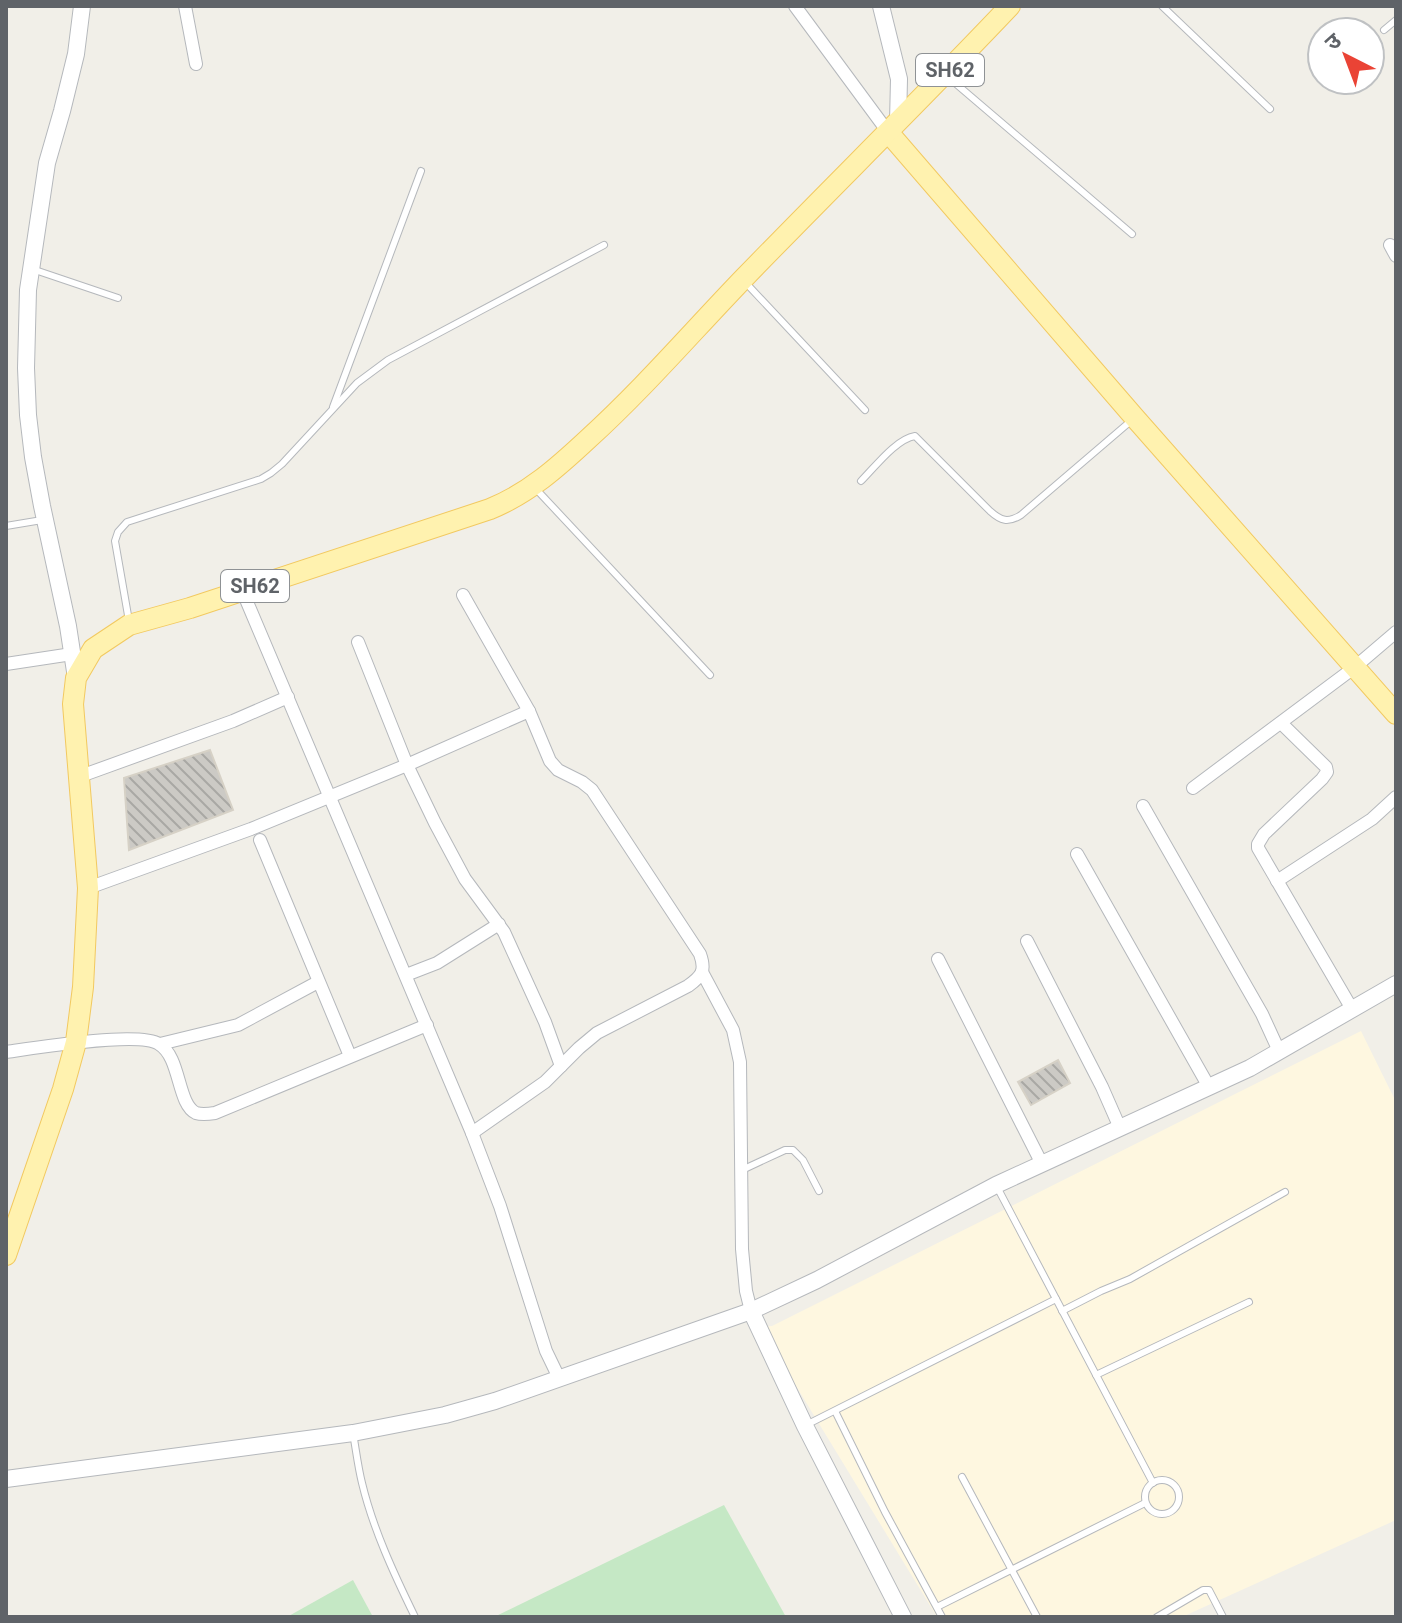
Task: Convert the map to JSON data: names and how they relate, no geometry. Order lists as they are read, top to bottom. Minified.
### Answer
{"streets":{"main road":["SH62"]},"north":"top left"}
